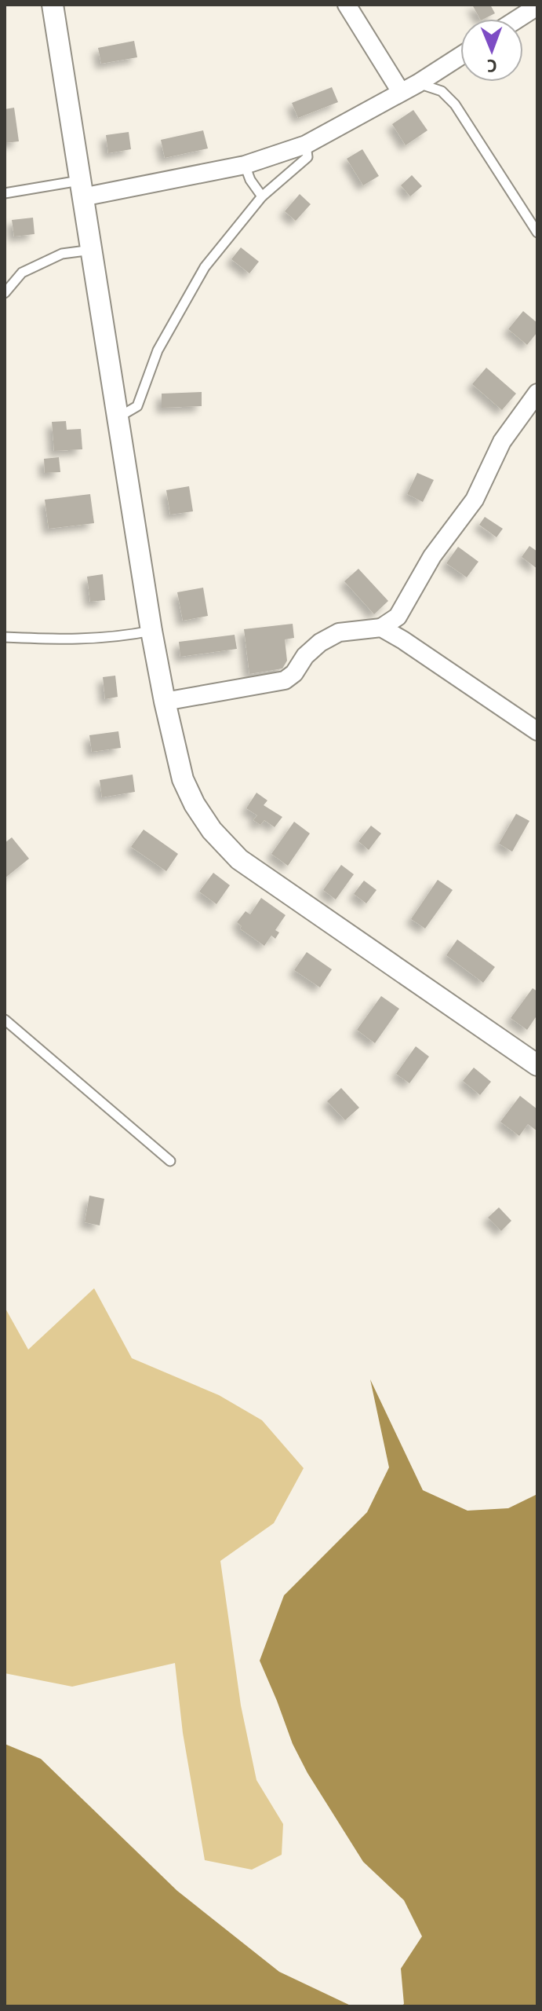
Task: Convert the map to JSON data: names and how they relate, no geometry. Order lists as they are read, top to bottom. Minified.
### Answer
{"north":"bottom"}
